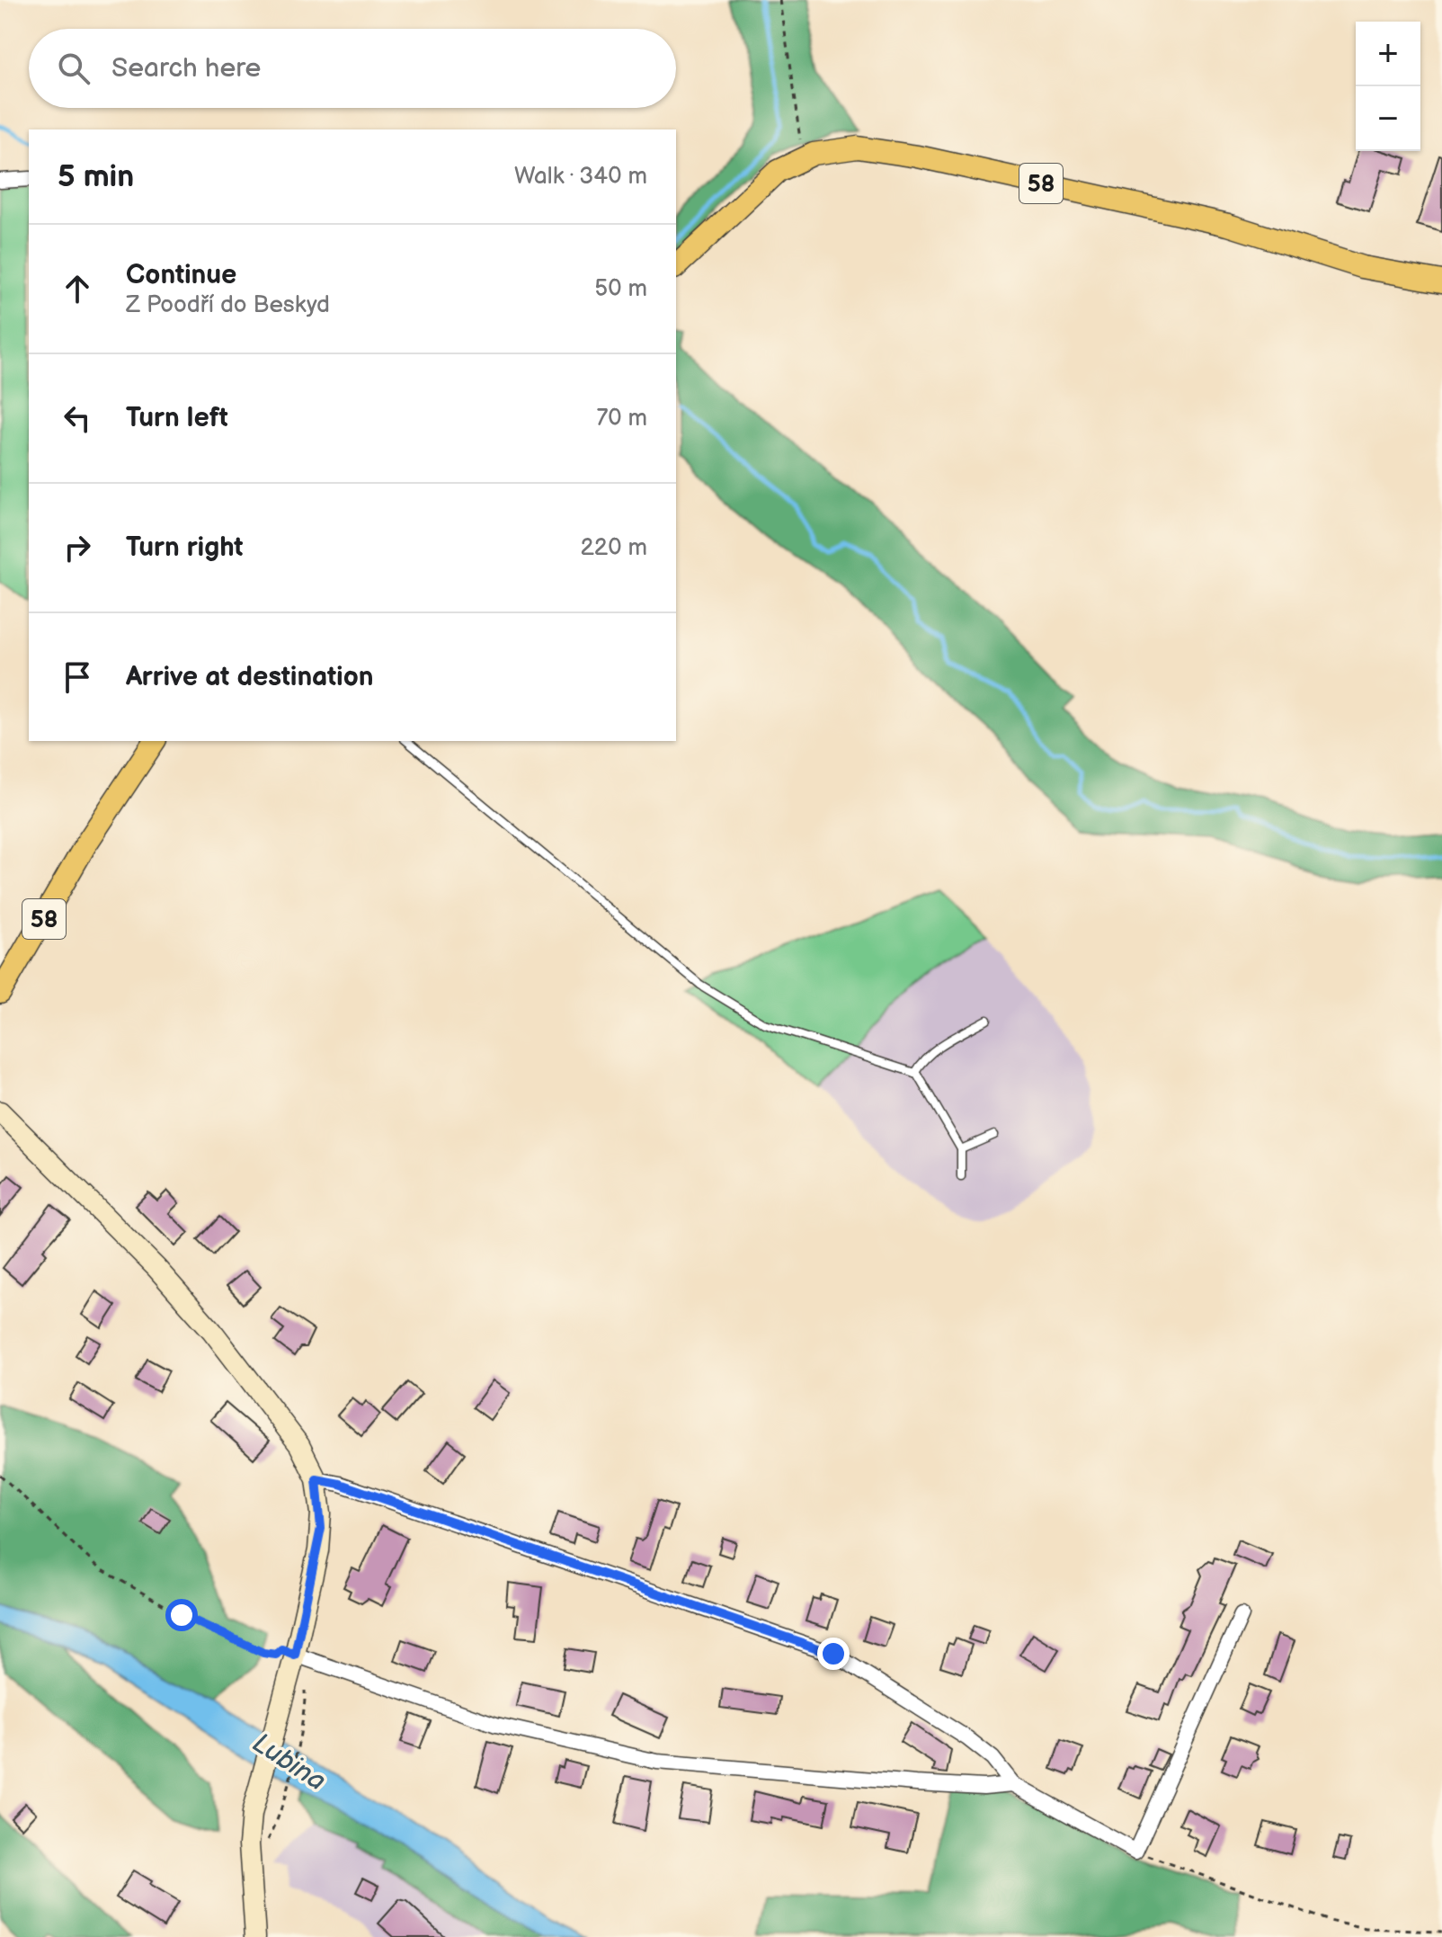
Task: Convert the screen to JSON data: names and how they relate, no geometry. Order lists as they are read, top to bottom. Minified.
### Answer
{"streets":{"main road":["58"]},"water":["Lubina"],"page":{"map_buttons":["+","−"],"search":"Search here","heading":["5 min","Walk · 340 m"],"list":[["Continue","Z Poodří do Beskyd","50 m"],["Turn left","70 m"],["Turn right","220 m"],"Arrive at destination"]}}
